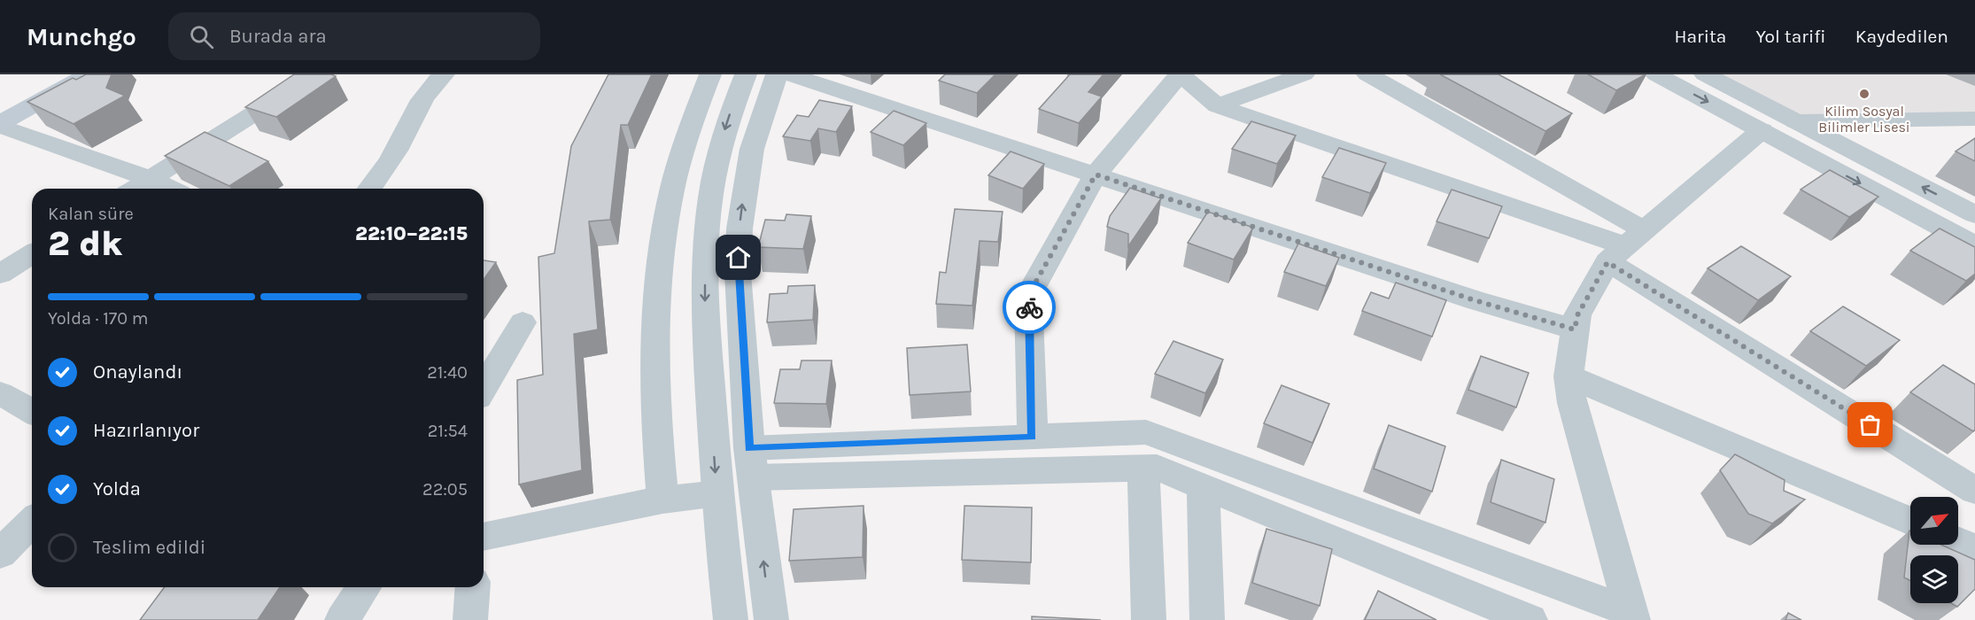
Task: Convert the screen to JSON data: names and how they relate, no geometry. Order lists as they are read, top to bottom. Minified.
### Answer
{"places":["Kilim Sosyal Bilimler Lisesi"],"north":"top right","page":{"header":"Munchgo","search":"Burada ara","nav":["Harita","Yol tarifi","Kaydedilen"],"heading":["2 dk","Kalan süre","22:10–22:15"],"bar":"Yolda · 170 m","list":[["Onaylandı","21:40"],["Hazırlanıyor","21:54"],["Yolda","22:05"],"Teslim edildi"]}}
